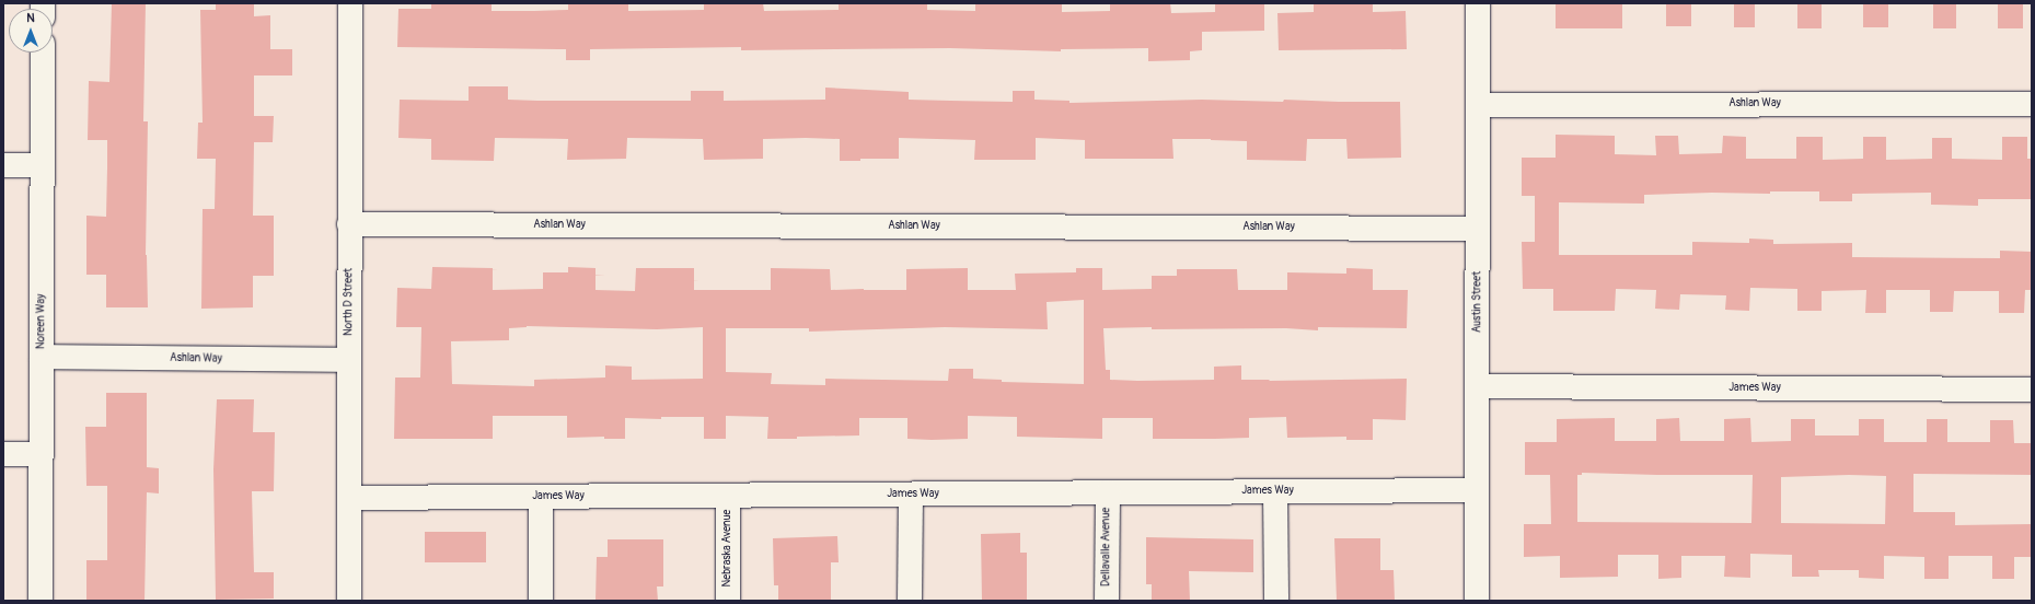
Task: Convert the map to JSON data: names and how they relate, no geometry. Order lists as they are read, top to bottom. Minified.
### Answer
{"streets":{"street":["Ashlan Way","North D Street","Austin Street","Noreen Way","James Way","Dellavalle Avenue","Nebraska Avenue"]},"crossings":[["Ashlan Way","North D Street"],["Ashlan Way","Austin Street"],["Ashlan Way","Noreen Way"],["North D Street","James Way"],["Austin Street","James Way"],["James Way","Dellavalle Avenue"],["James Way","Nebraska Avenue"]],"north":"top"}
